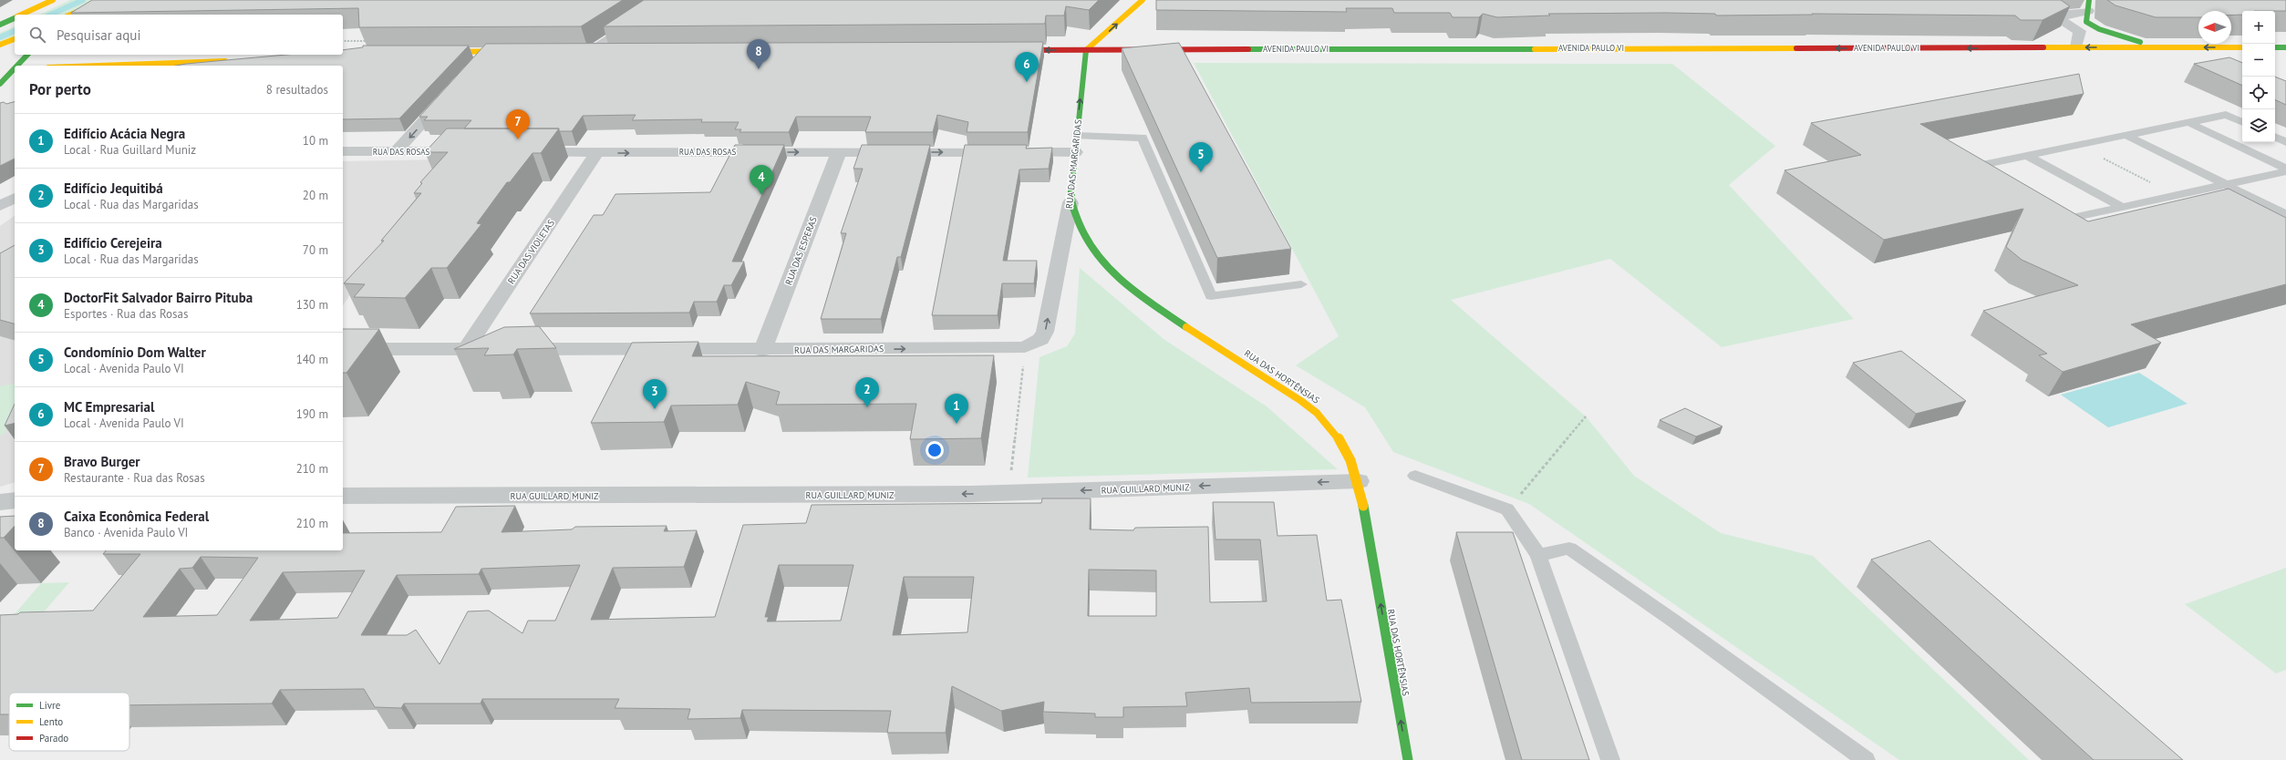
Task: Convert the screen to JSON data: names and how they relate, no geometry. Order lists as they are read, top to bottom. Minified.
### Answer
{"streets":{"main road":["AVENIDA PAULO VI","RUA DAS MARGARIDAS","RUA DAS HORTÊNSIAS"],"street":["RUA DAS ROSAS","RUA DAS ESPERAS","RUA DAS VIOLETAS","RUA GUILLARD MUNIZ"]},"crossings":[["AVENIDA PAULO VI","RUA DAS MARGARIDAS"],["RUA DAS ROSAS","RUA DAS MARGARIDAS"],["RUA DAS ROSAS","RUA DAS ESPERAS"],["RUA DAS ROSAS","RUA DAS VIOLETAS"],["RUA DAS MARGARIDAS","RUA DAS ESPERAS"],["RUA DAS MARGARIDAS","RUA DAS VIOLETAS"],["RUA DAS MARGARIDAS","RUA DAS HORTÊNSIAS"],["RUA DAS HORTÊNSIAS","RUA GUILLARD MUNIZ"]],"one_way":["AVENIDA PAULO VI","RUA DAS ROSAS","RUA DAS HORTÊNSIAS","RUA GUILLARD MUNIZ"],"legend":["Livre","Lento","Parado"],"north":"left","page":{"map_buttons":["+","−"],"search":"Pesquisar aqui","pins":["8","6","7","5","4","2","3","1"],"heading":["Por perto","8 resultados"],"list":[{"mark":"1","name":"Edifício Acácia Negra","note":"Local · Rua Guillard Muniz","value":"10 m"},{"mark":"2","name":"Edifício Jequitibá","note":"Local · Rua das Margaridas","value":"20 m"},{"mark":"3","name":"Edifício Cerejeira","note":"Local · Rua das Margaridas","value":"70 m"},{"mark":"4","name":"DoctorFit Salvador Bairro Pituba","note":"Esportes · Rua das Rosas","value":"130 m"},{"mark":"5","name":"Condomínio Dom Walter","note":"Local · Avenida Paulo VI","value":"140 m"},{"mark":"6","name":"MC Empresarial","note":"Local · Avenida Paulo VI","value":"190 m"},{"mark":"7","name":"Bravo Burger","note":"Restaurante · Rua das Rosas","value":"210 m"},{"mark":"8","name":"Caixa Econômica Federal","note":"Banco · Avenida Paulo VI","value":"210 m"}]}}
